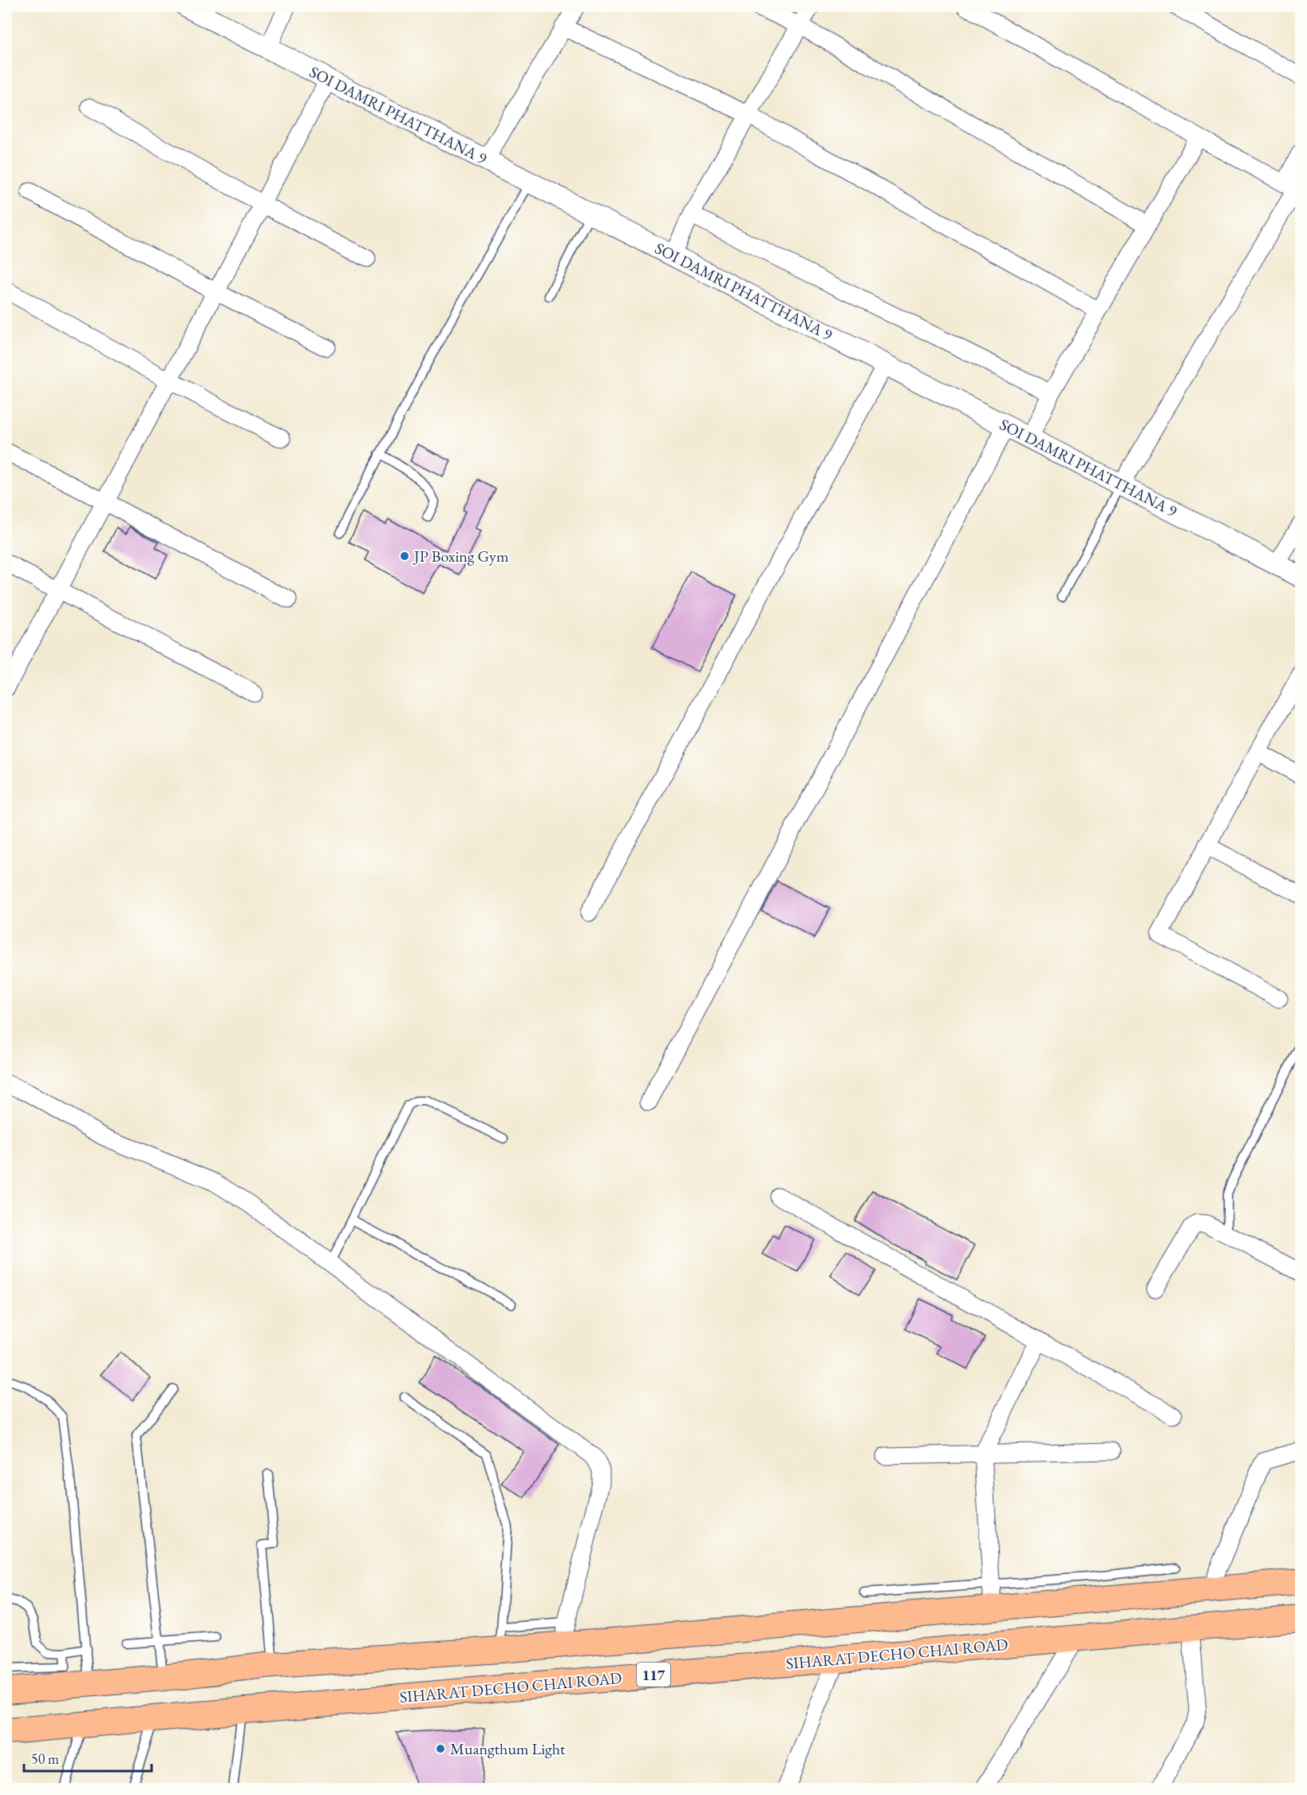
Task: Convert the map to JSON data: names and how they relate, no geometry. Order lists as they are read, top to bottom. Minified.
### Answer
{"streets":{"main road":["SIHARAT DECHO CHAI ROAD","117"],"street":["SOI DAMRI PHATTHANA 9"]},"places":["JP Boxing Gym","Muangthum Light"],"scale_bar":"50 m"}
